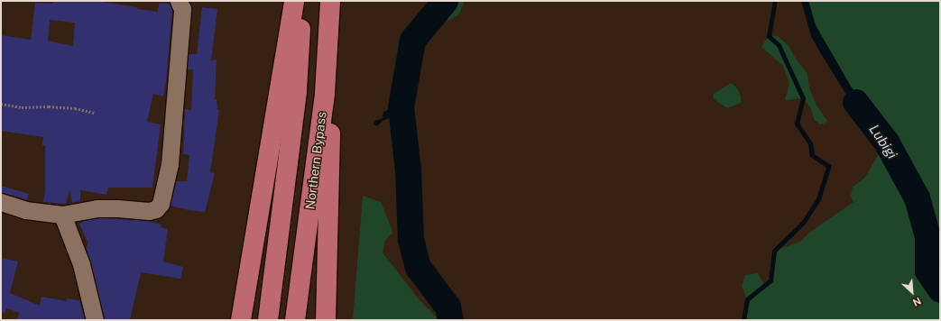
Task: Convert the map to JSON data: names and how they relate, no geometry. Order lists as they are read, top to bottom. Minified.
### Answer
{"streets":{"highway":["Northern Bypass"]},"water":["Lubigi"],"north":"bottom right"}
